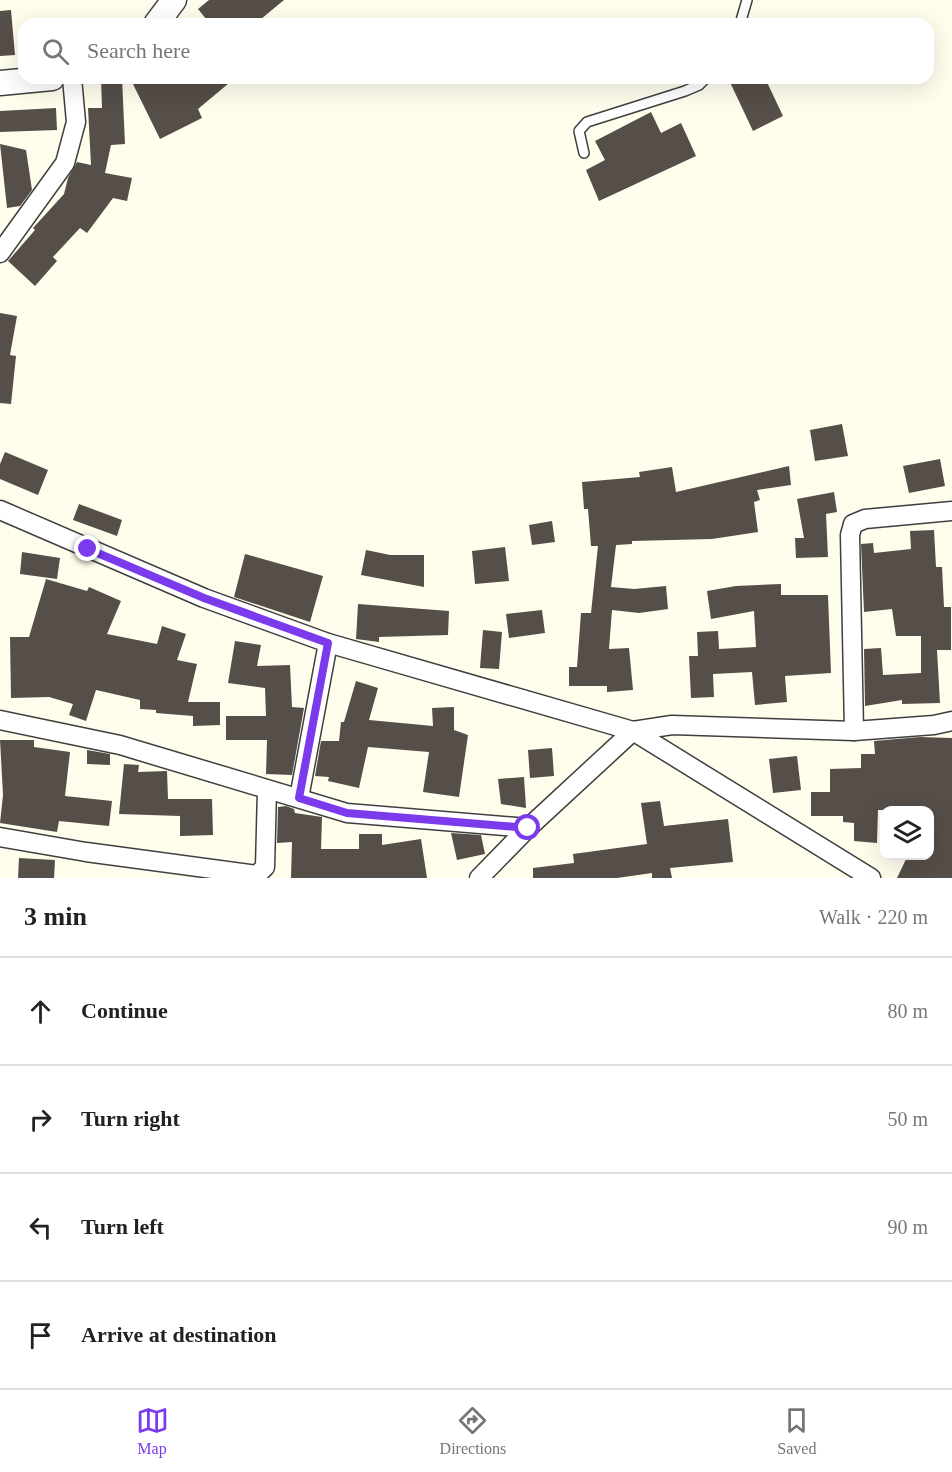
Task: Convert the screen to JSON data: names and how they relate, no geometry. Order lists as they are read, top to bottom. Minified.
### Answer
{"page":{"search":"Search here","heading":["3 min","Walk · 220 m"],"list":[["Continue","80 m"],["Turn right","50 m"],["Turn left","90 m"],"Arrive at destination"],"nav":["Map","Directions","Saved"]}}
